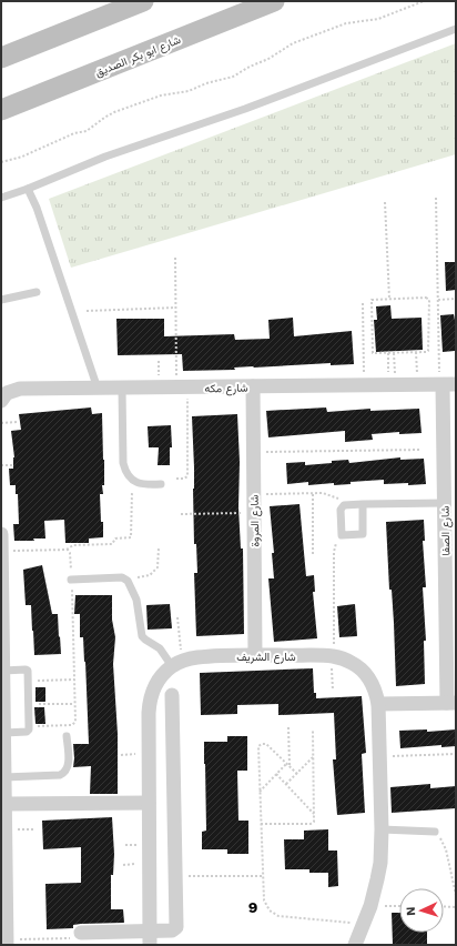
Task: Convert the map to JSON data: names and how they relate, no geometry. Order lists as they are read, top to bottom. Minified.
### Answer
{"streets":{"main road":["شارع ابو بكر الصديق"],"street":["شارع مكه","شارع المروة","شارع الصفا","شارع الشريف"]},"crossings":[["شارع مكه","شارع المروة"],["شارع مكه","شارع الصفا"],["شارع المروة","شارع الشريف"]],"districts":["9"],"north":"left"}
